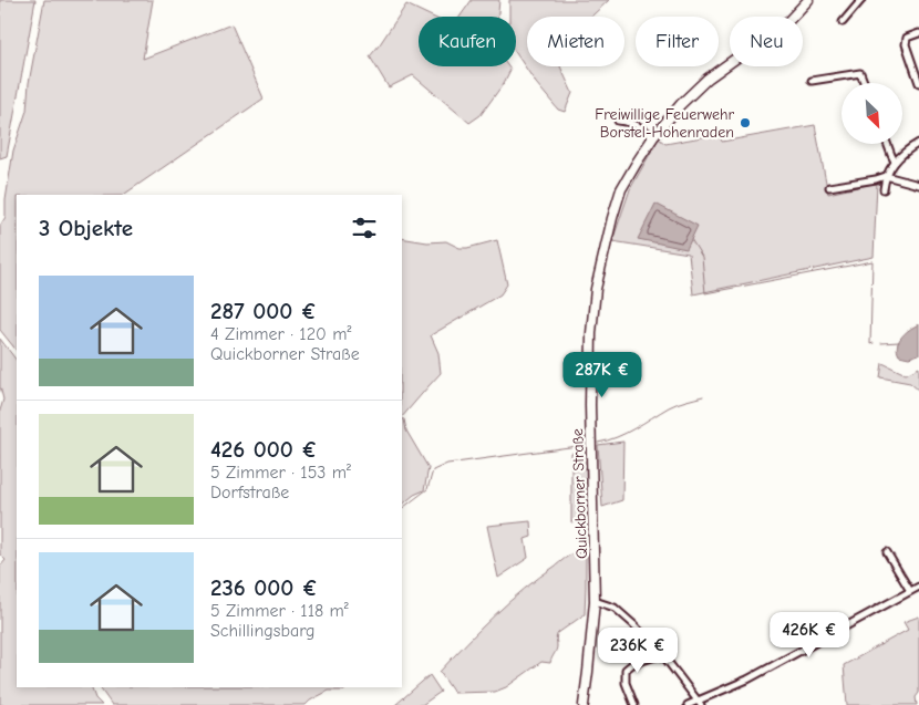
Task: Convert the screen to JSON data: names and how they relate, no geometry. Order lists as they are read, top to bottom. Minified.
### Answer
{"streets":{"main road":["Quickborner Straße"]},"places":["Freiwillige Feuerwehr Borstel-Hohenraden"],"north":"bottom right","page":{"chip":["Kaufen","Mieten","Filter","Neu"],"heading":"3 Objekte","list":[{"name":"287 000 €","note":"4 Zimmer · 120 m² · Quickborner Straße"},{"name":"426 000 €","note":"5 Zimmer · 153 m² · Dorfstraße"},{"name":"236 000 €","note":"5 Zimmer · 118 m² · Schillingsbarg"}],"price":["287K €","426K €","236K €"]}}
